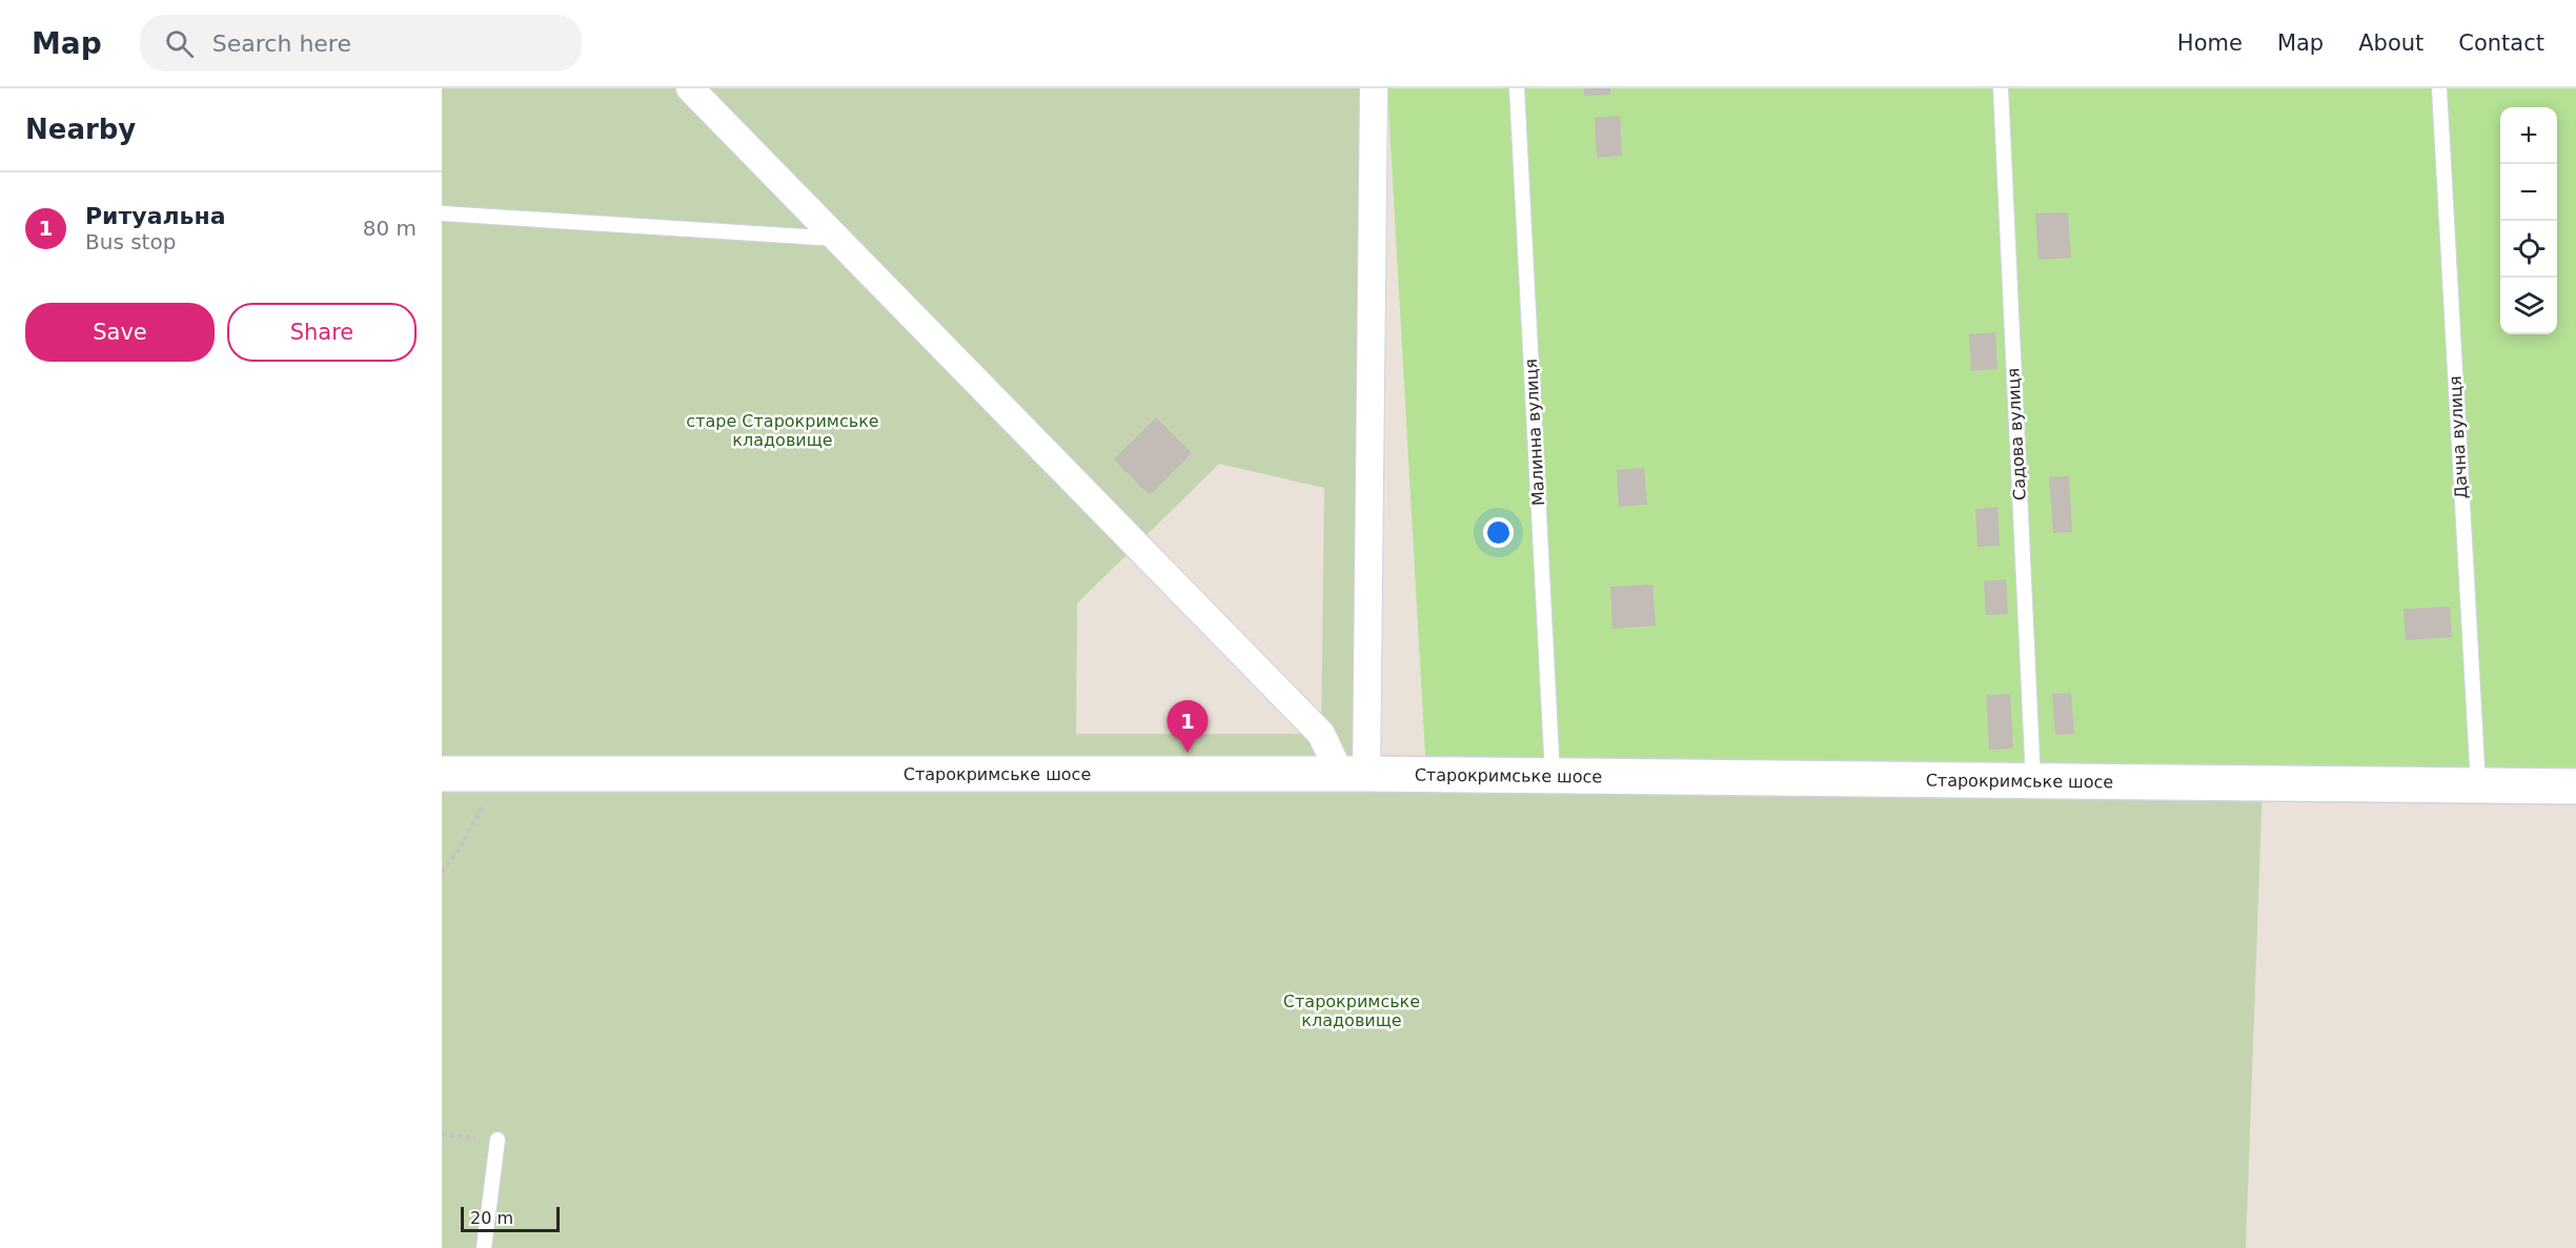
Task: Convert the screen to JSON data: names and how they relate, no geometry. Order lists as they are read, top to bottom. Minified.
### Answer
{"streets":{"street":["Старокримське шосе"],"lane":["Малинна вулиця","Садова вулиця","Дачна вулиця"]},"crossings":[["Малинна вулиця","Старокримське шосе"],["Садова вулиця","Старокримське шосе"],["Дачна вулиця","Старокримське шосе"]],"parks":["старе Старокримське кладовище","Старокримське кладовище"],"scale_bar":"20 m","page":{"header":"Map","search":"Search here","nav":["Home","Map","About","Contact"],"heading":"Nearby","map_buttons":["+","−"],"list":[{"mark":"1","name":"Ритуальна","note":"Bus stop","value":"80 m"}],"buttons":["Save","Share"],"pins":"1","scale":"20 m"}}
